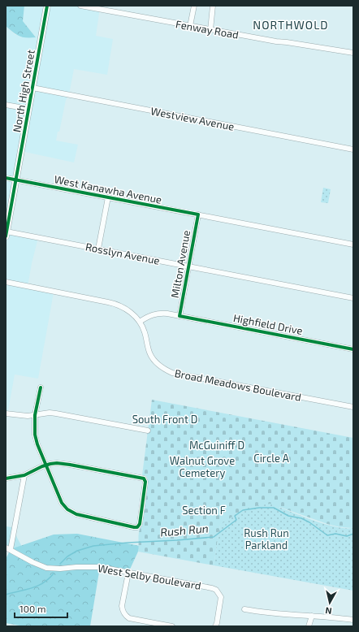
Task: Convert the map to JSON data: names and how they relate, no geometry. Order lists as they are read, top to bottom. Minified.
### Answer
{"streets":{"main road":["North High Street"],"street":["Fenway Road","Westview Avenue","West Kanawha Avenue","Rosslyn Avenue","Milton Avenue","Highfield Drive","Broad Meadows Boulevard","West Selby Boulevard"]},"crossings":[["North High Street","Westview Avenue"],["North High Street","West Kanawha Avenue"],["North High Street","Rosslyn Avenue"],["West Kanawha Avenue","Milton Avenue"],["Rosslyn Avenue","Milton Avenue"],["Milton Avenue","Highfield Drive"],["Highfield Drive","Broad Meadows Boulevard"]],"districts":["NORTHWOLD"],"water":["Rush Run"],"parks":["South Front D","McGuiniff D","Circle A","Walnut Grove Cemetery","Section F","Rush Run Parkland"],"scale_bar":"100 m","north":"bottom"}
